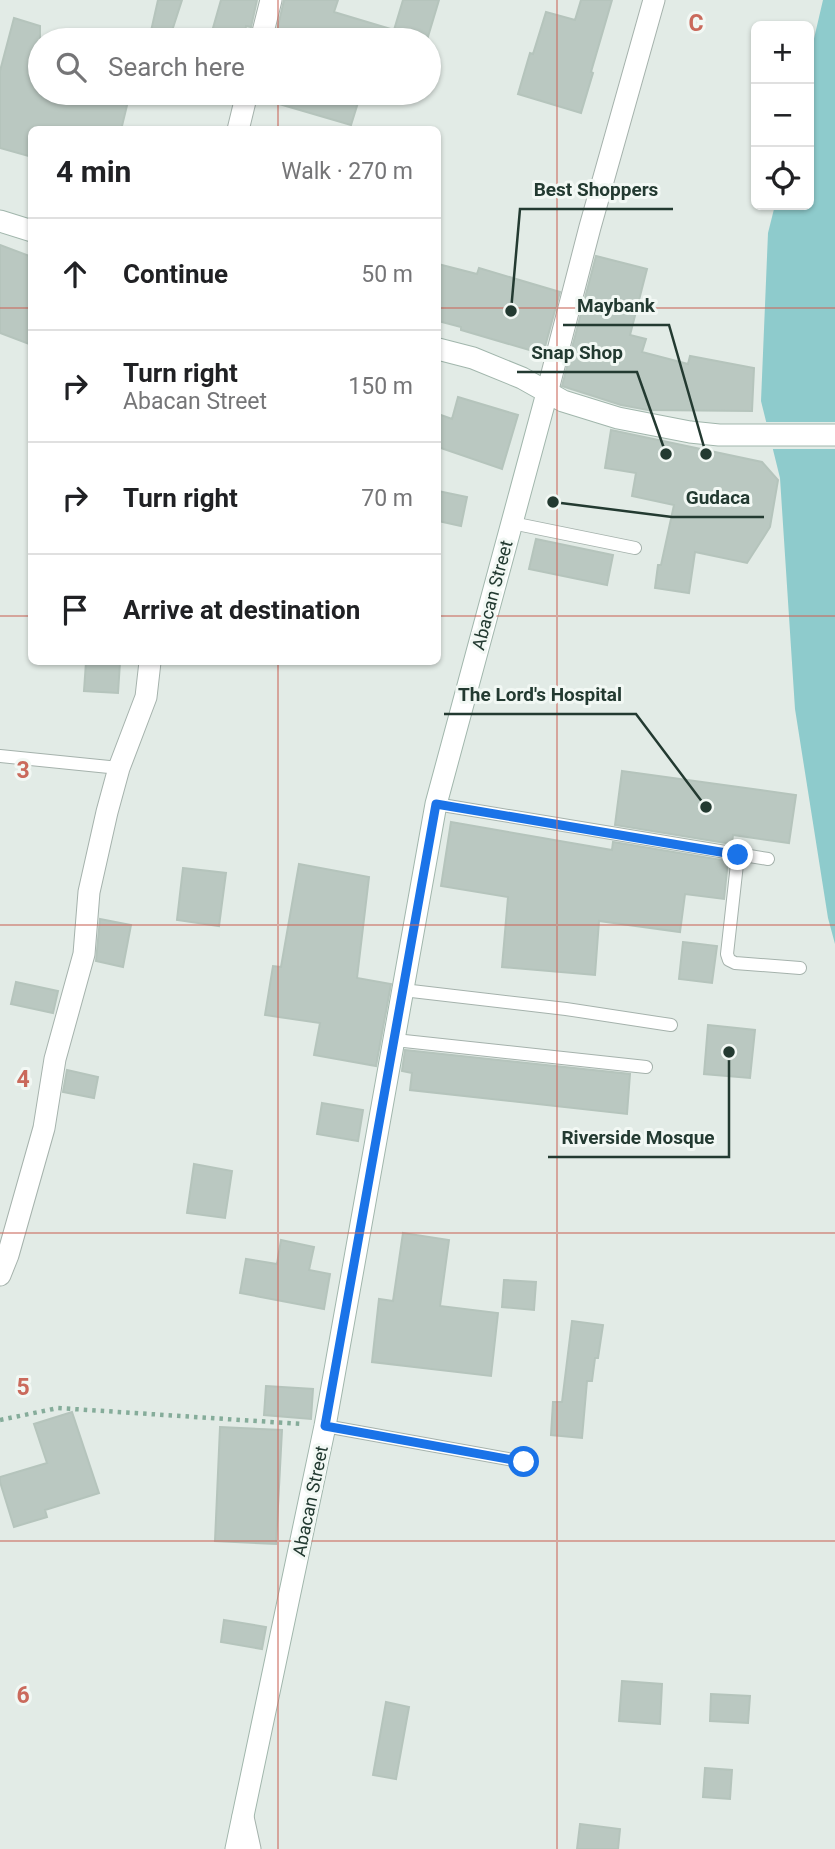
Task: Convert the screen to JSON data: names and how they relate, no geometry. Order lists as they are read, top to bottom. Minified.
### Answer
{"streets":{"main road":["Abacan Street"]},"places":["Best Shoppers","Snap Shop","Maybank","Gudaca","The Lord's Hospital","Riverside Mosque"],"page":{"map_buttons":["+","−"],"search":"Search here","heading":["4 min","Walk · 270 m"],"list":[["Continue","50 m"],["Turn right","Abacan Street","150 m"],["Turn right","70 m"],"Arrive at destination"]},"grid":{"columns":["C"],"rows":["3","4","5","6"]}}
